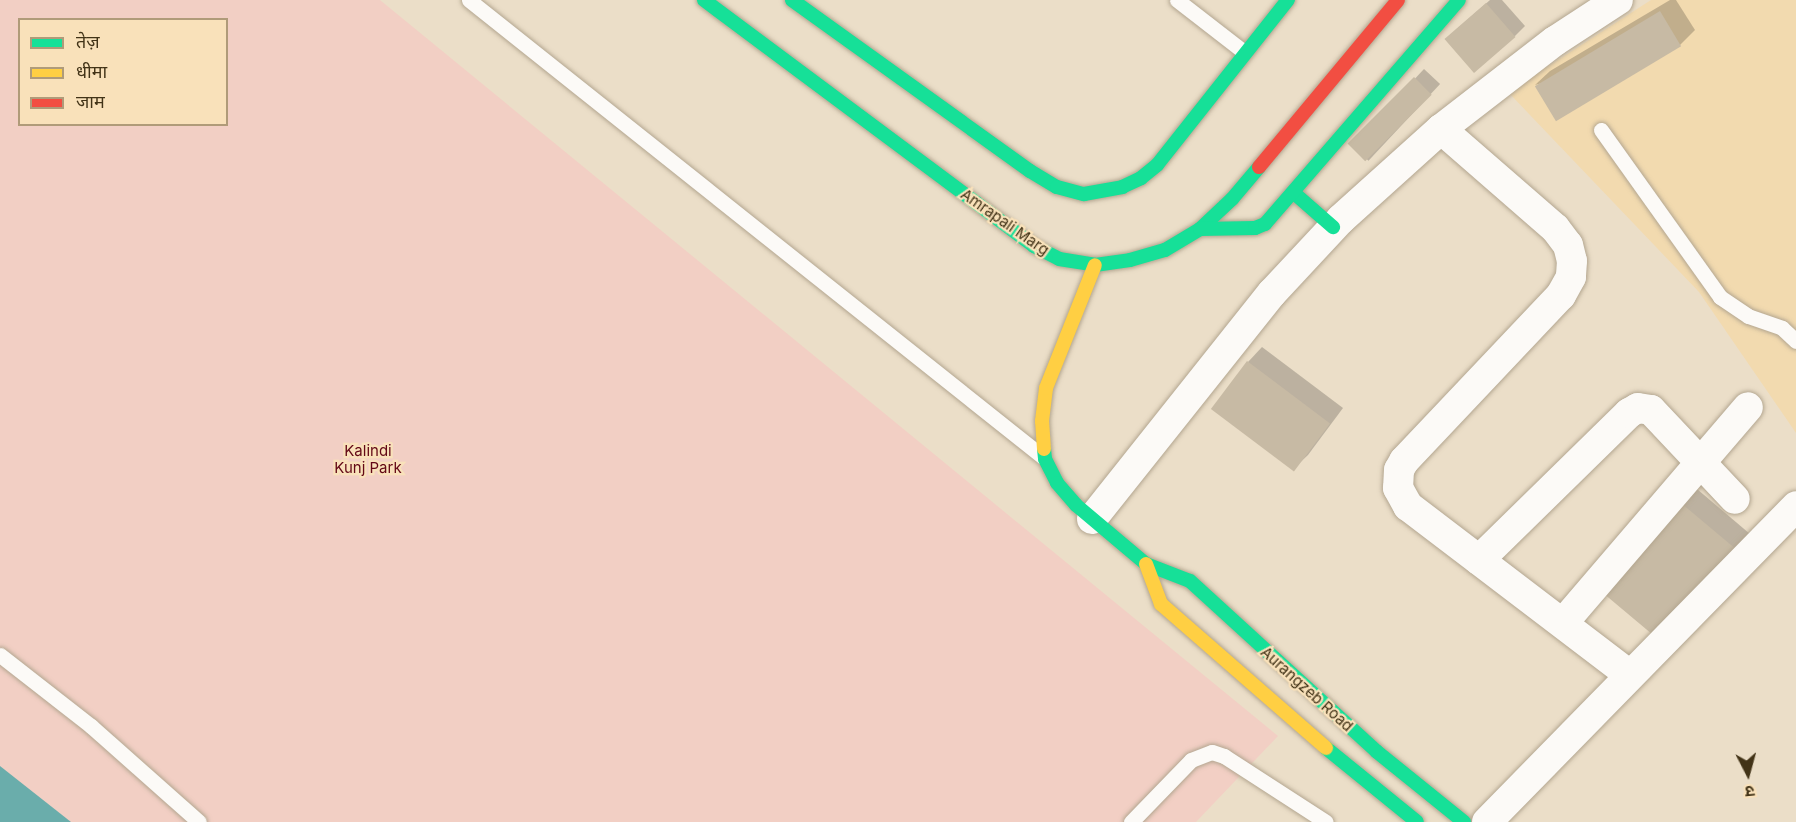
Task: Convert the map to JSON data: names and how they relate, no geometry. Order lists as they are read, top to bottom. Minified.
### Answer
{"streets":{"main road":["Amrapali Marg","Aurangzeb Road"]},"crossings":[["Amrapali Marg","Aurangzeb Road"]],"parks":["Kalindi Kunj Park"],"legend":["तेज़","धीमा","जाम"],"north":"bottom"}
